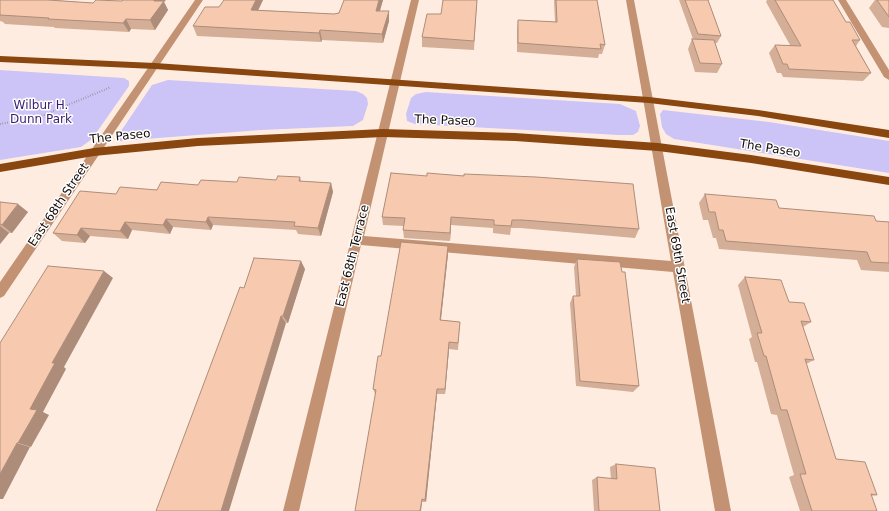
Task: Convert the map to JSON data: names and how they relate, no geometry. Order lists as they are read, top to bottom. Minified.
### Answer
{"streets":{"main road":["The Paseo"],"street":["East 68th Street","East 69th Street","East 68th Terrace"]},"crossings":[["The Paseo","East 68th Street"],["The Paseo","East 69th Street"],["The Paseo","East 68th Terrace"]],"parks":["Wilbur H. Dunn Park"]}
